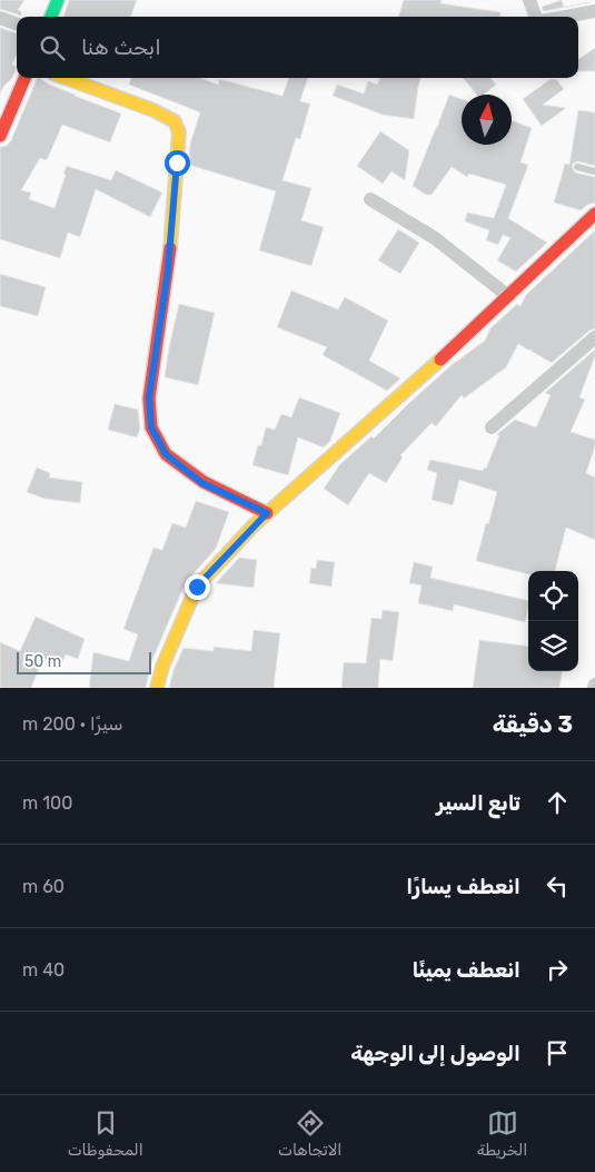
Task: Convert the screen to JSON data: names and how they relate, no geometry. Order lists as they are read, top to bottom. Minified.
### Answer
{"scale_bar":"50 m","north":"top","page":{"search":"ابحث هنا","scale":"50 m","heading":["3 دقيقة","سيرًا · 200 m"],"list":[["تابع السير","100 m"],["انعطف يسارًا","60 m"],["انعطف يمينًا","40 m"],"الوصول إلى الوجهة"],"nav":["الخريطة","الاتجاهات","المحفوظات"]}}
